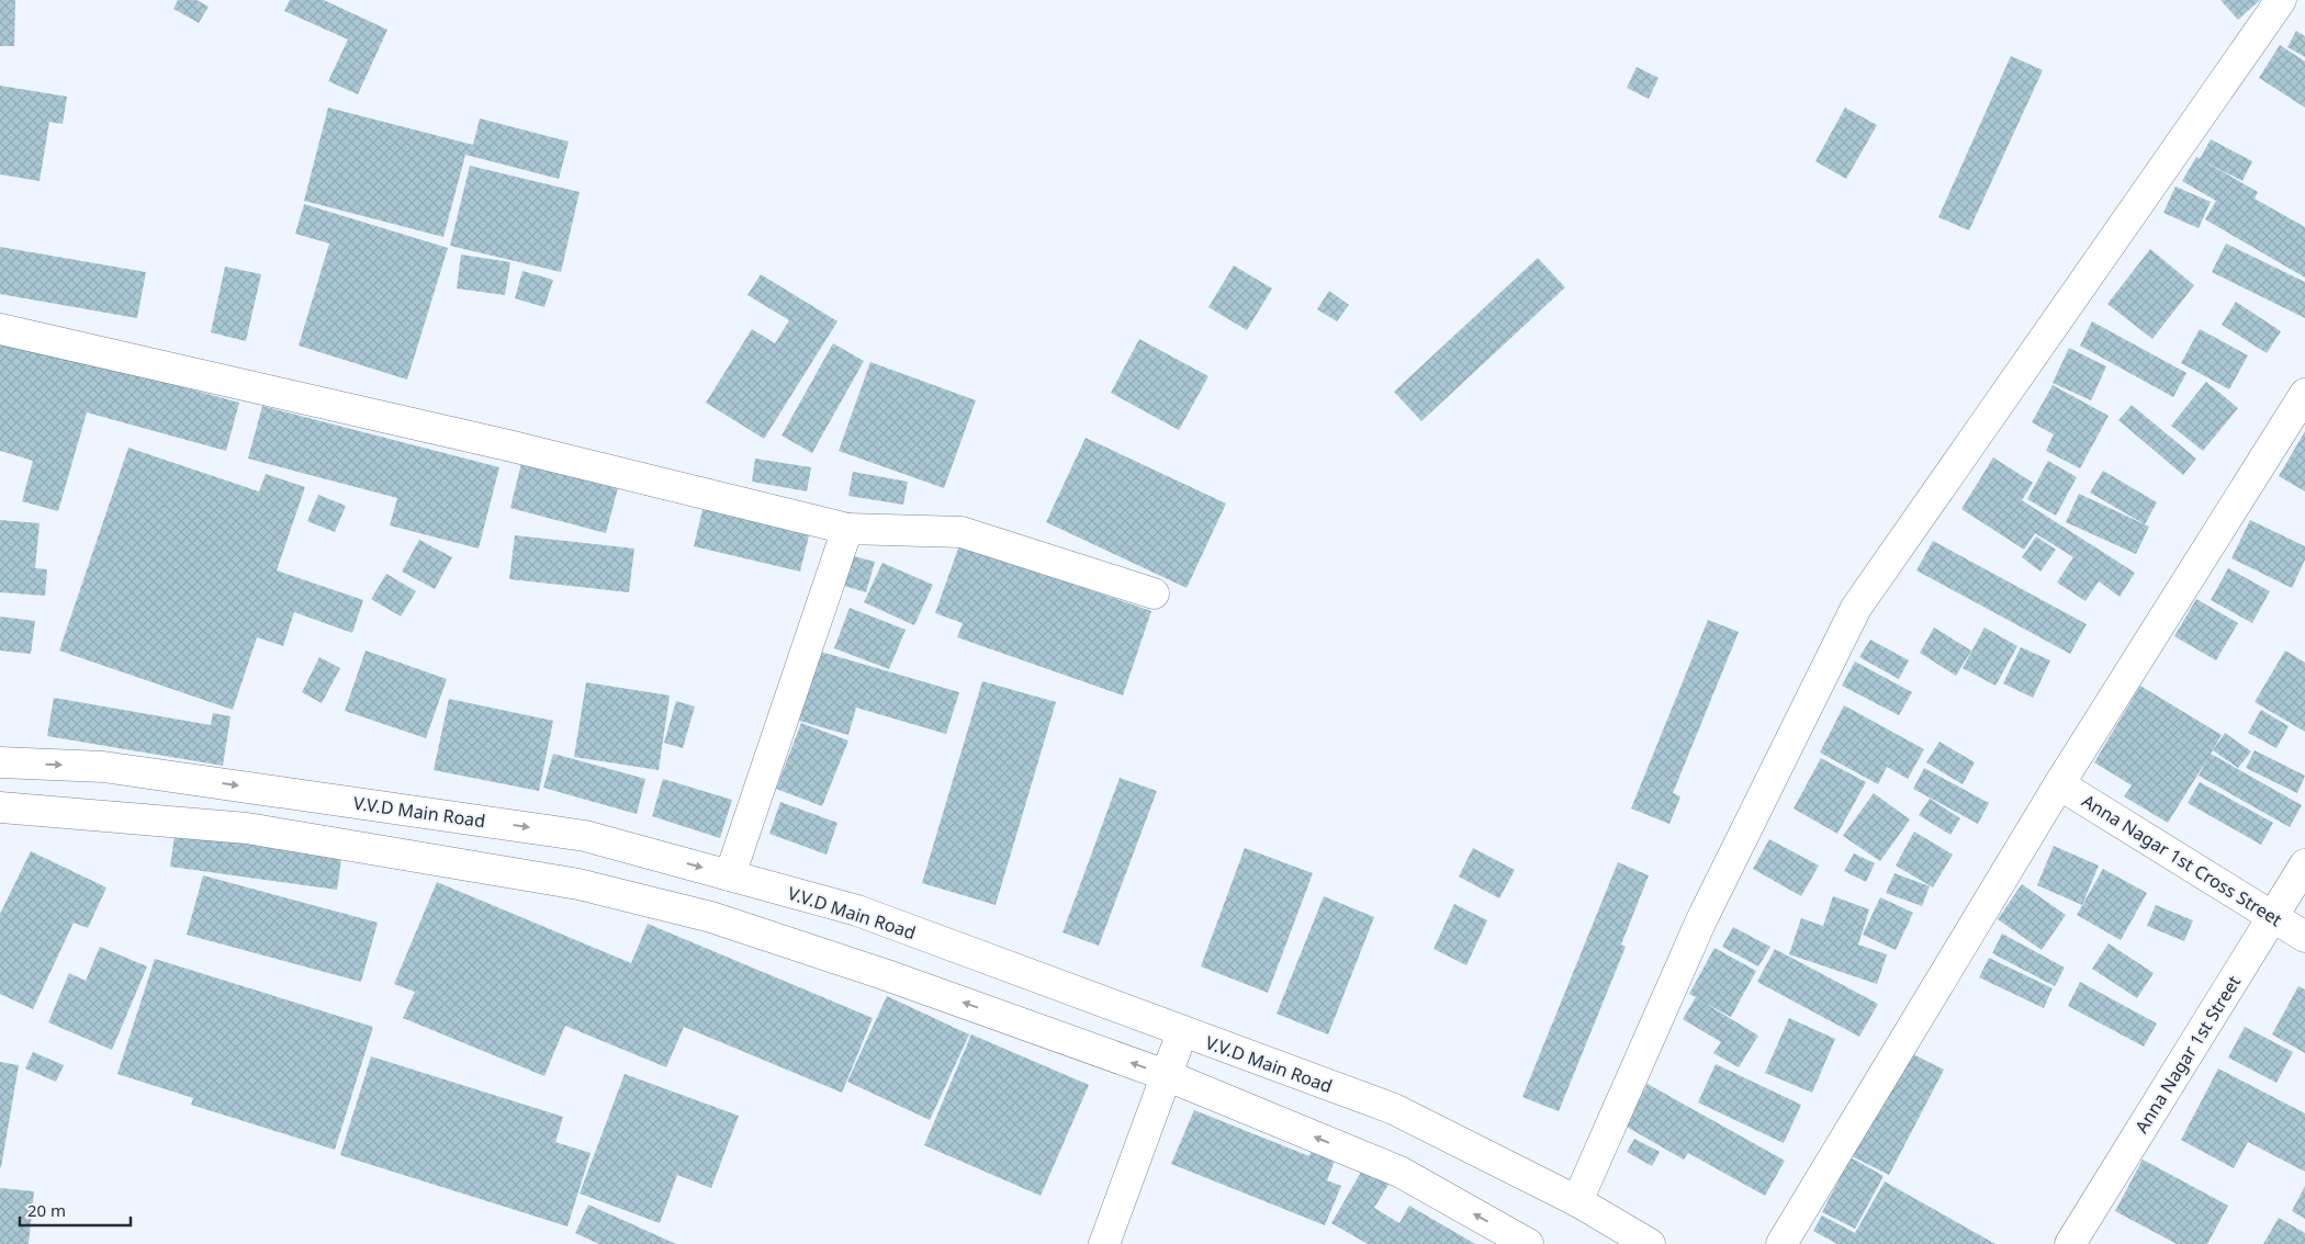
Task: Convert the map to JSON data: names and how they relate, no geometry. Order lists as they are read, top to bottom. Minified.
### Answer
{"streets":{"street":["V.V.D Main Road","Anna Nagar 1st Cross Street","Anna Nagar 1st Street"]},"crossings":[["Anna Nagar 1st Cross Street","Anna Nagar 1st Street"]],"scale_bar":"20 m"}
